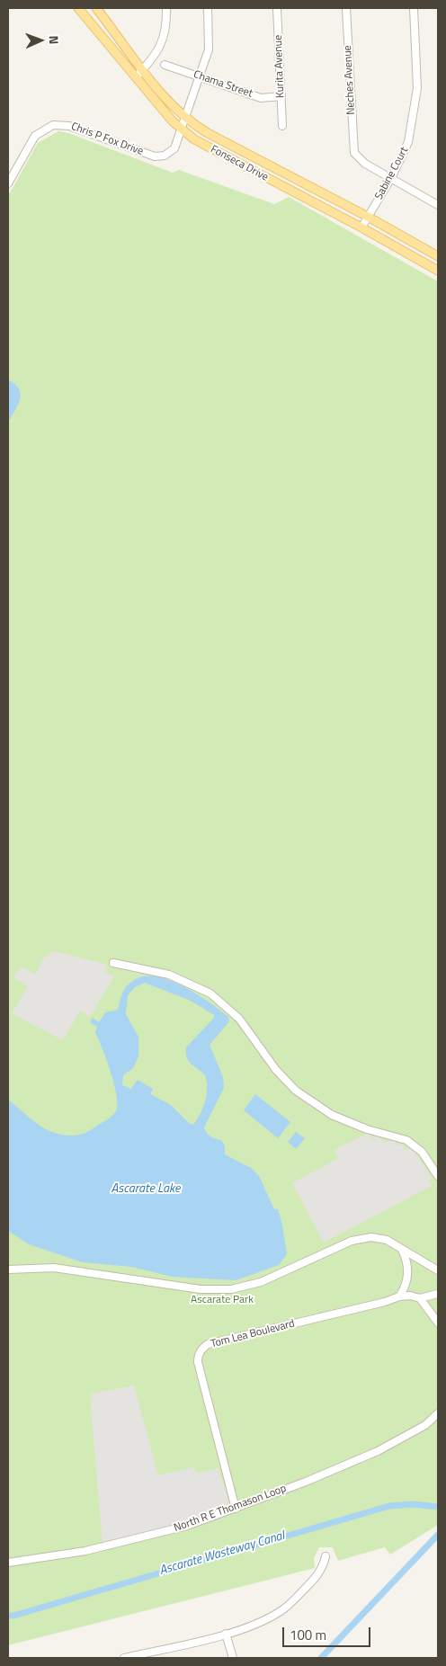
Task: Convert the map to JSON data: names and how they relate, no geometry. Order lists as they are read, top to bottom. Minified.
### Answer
{"streets":{"main road":["Fonseca Drive"],"street":["Kurita Avenue","Neches Avenue","Chama Street","Chris P Fox Drive","Sabine Court","Tom Lea Boulevard","North R E Thomason Loop"]},"crossings":[["Kurita Avenue","Chama Street"],["Neches Avenue","Sabine Court"],["Chama Street","Chris P Fox Drive"],["Chris P Fox Drive","Fonseca Drive"],["Fonseca Drive","Sabine Court"],["Tom Lea Boulevard","North R E Thomason Loop"]],"water":["Ascarate Lake","Ascarate Wasteway Canal"],"parks":["Ascarate Park"],"scale_bar":"100 m","north":"right"}
